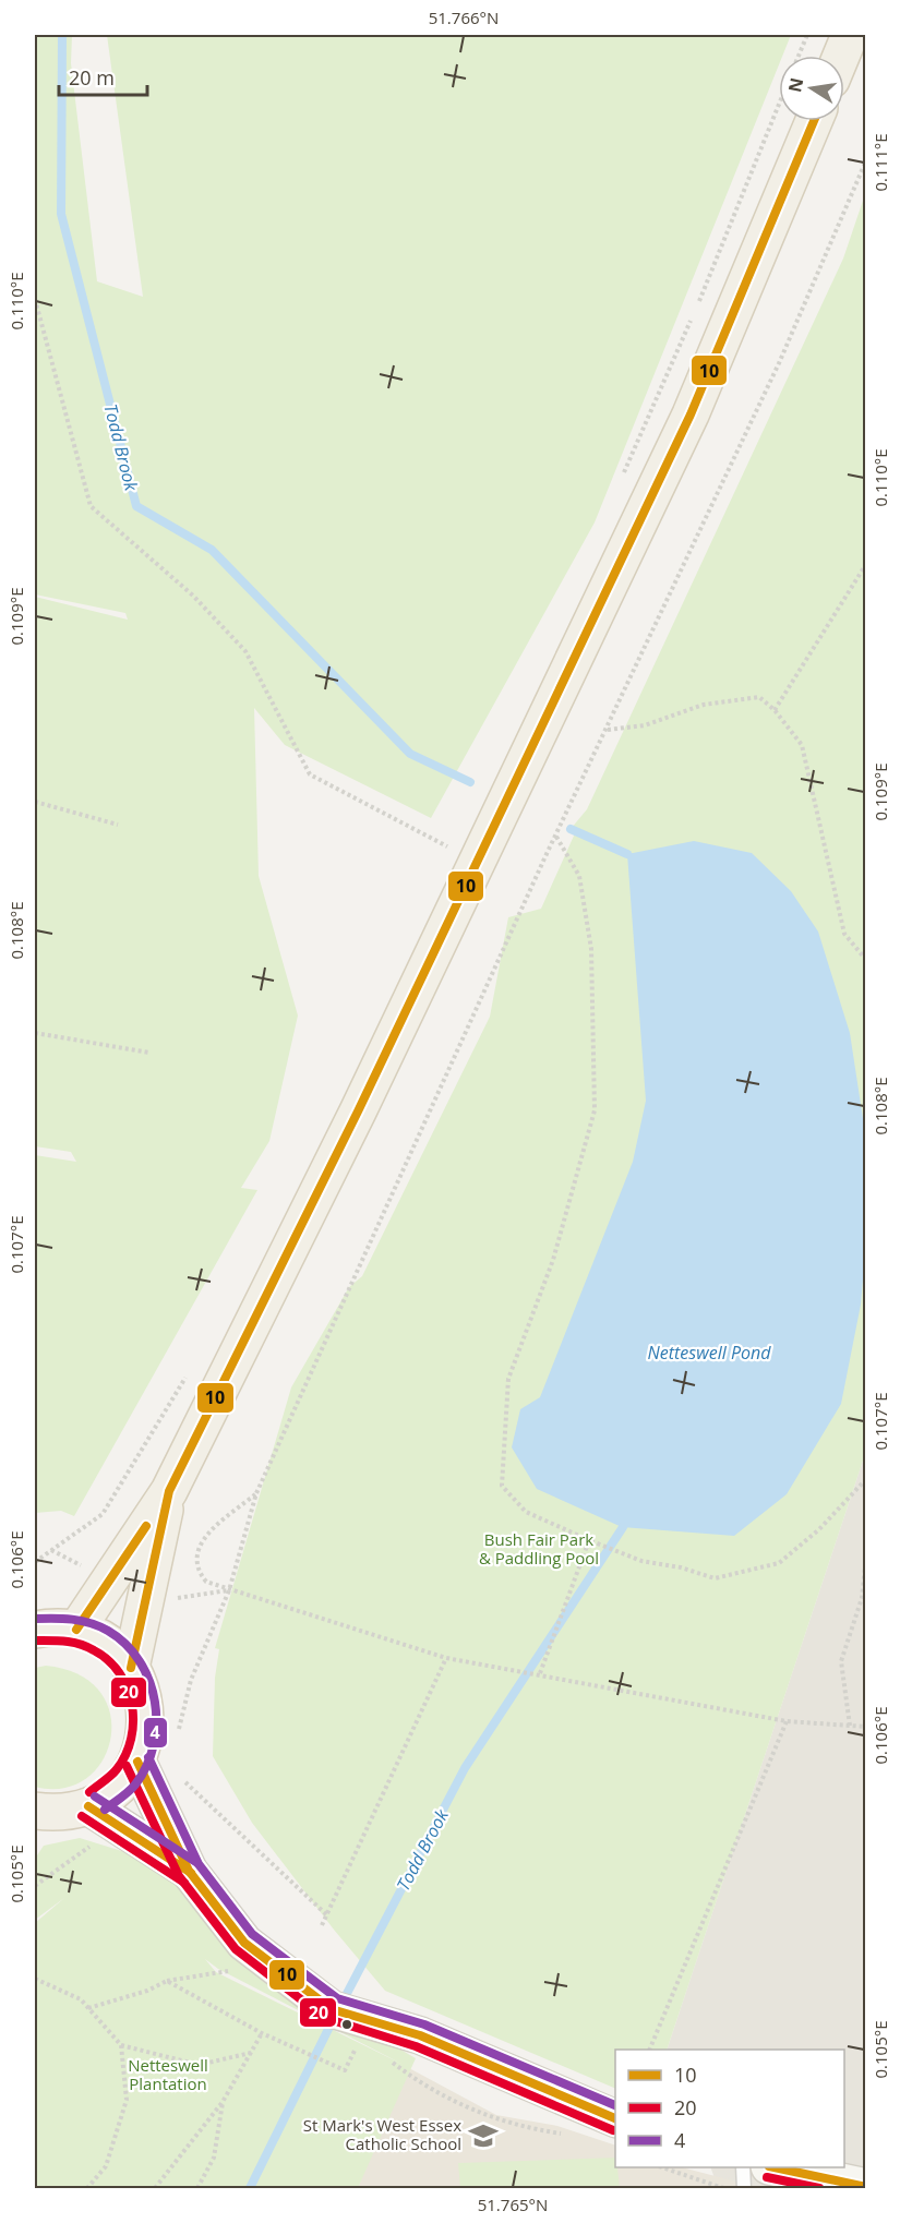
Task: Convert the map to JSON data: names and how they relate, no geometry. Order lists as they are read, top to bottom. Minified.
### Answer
{"water":["Todd Brook","Netteswell Pond"],"parks":["Bush Fair Park & Paddling Pool","Netteswell Plantation"],"places":{"school or university":["St Mark's West Essex Catholic School"]},"lines":["transit line 10","transit line 4","transit line 20"],"legend":["10","20","4"],"scale_bar":"20 m","north":"left","coordinates":["51.766°N","0.111°E","0.110°E","0.109°E","0.108°E","0.107°E","0.106°E","0.105°E","51.765°N"]}
